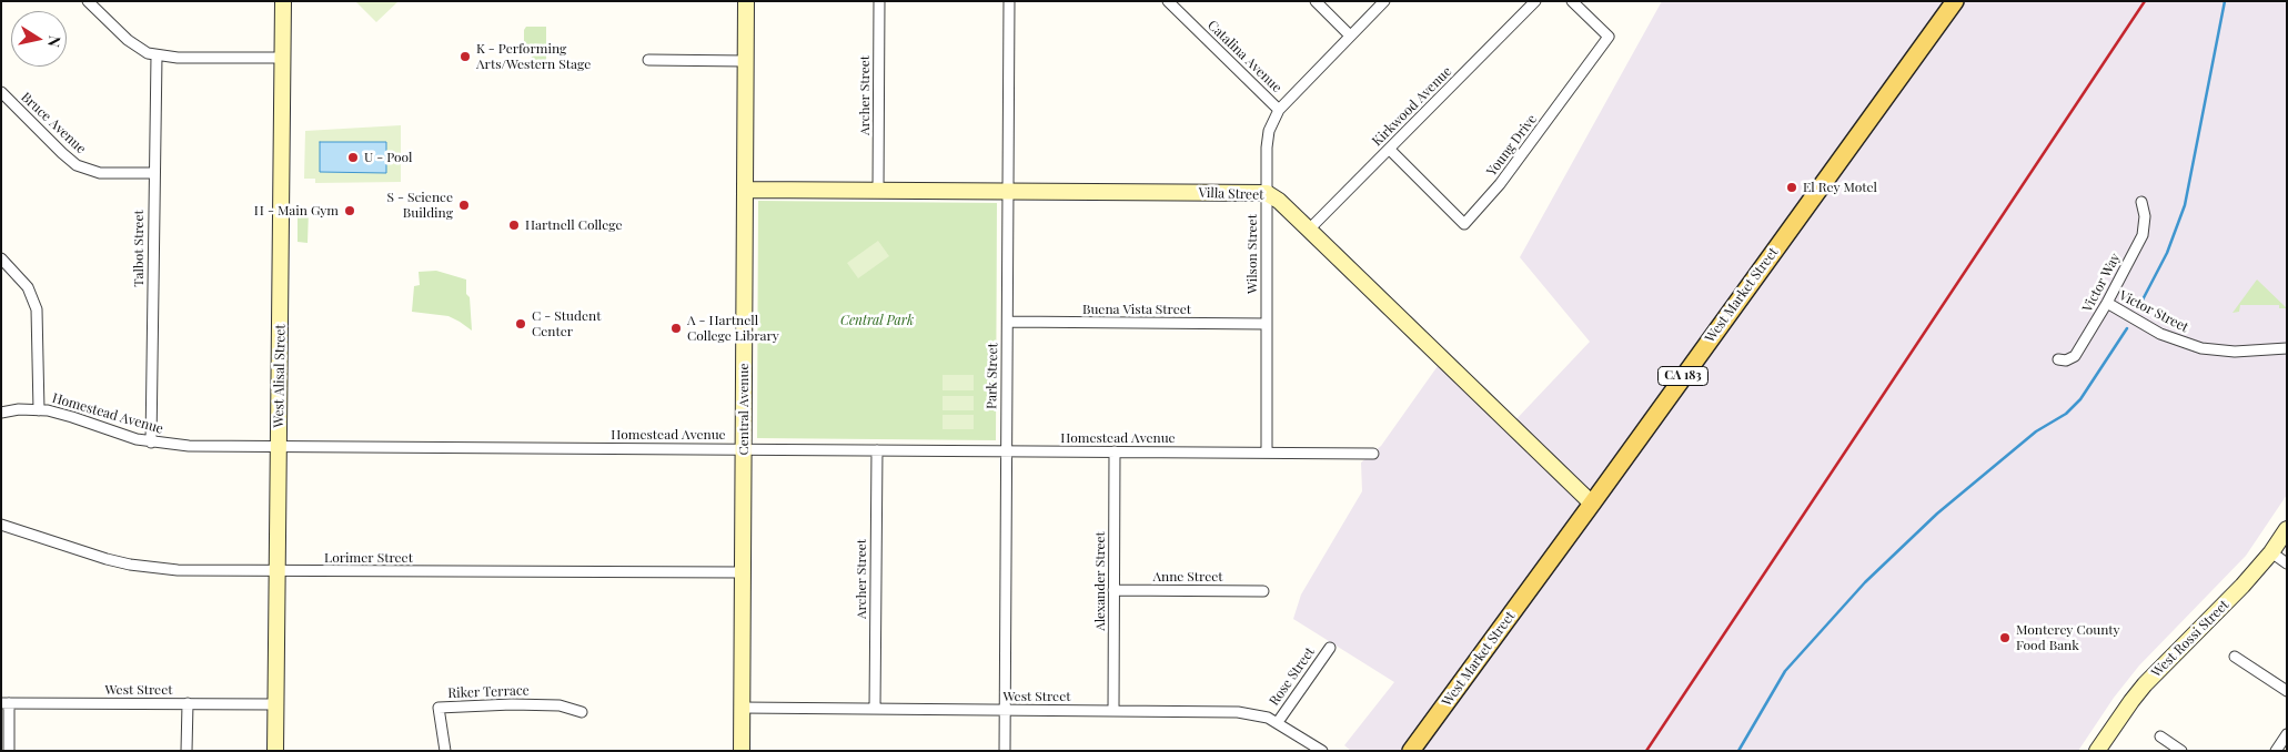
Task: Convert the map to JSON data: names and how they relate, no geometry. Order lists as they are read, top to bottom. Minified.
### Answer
{"streets":{"main road":["West Market Street","CA 183"],"street":["Catalina Avenue","Archer Street","Kirkwood Avenue","Bruce Avenue","Young Drive","Villa Street","Talbot Street","Wilson Street","Victor Way","Buena Vista Street","Victor Street","West Alisal Street","Park Street","Central Avenue","Homestead Avenue","Lorimer Street","Anne Street","Alexander Street","West Rossi Street","Rose Street","West Street","Riker Terrace"]},"crossings":[["Catalina Avenue","Wilson Street"],["Archer Street","Villa Street"],["Archer Street","Homestead Avenue"],["Archer Street","West Street"],["Kirkwood Avenue","Young Drive"],["Kirkwood Avenue","Villa Street"],["Bruce Avenue","Talbot Street"],["Villa Street","Wilson Street"],["Villa Street","West Market Street"],["Villa Street","Park Street"],["Villa Street","Central Avenue"],["Talbot Street","Homestead Avenue"],["Wilson Street","Buena Vista Street"],["Wilson Street","Homestead Avenue"],["Victor Way","Victor Street"],["Buena Vista Street","Park Street"],["West Alisal Street","Homestead Avenue"],["West Alisal Street","Lorimer Street"],["West Alisal Street","West Street"],["Park Street","Homestead Avenue"],["Park Street","West Street"],["Central Avenue","Homestead Avenue"],["Central Avenue","Lorimer Street"],["Central Avenue","West Street"],["Homestead Avenue","Alexander Street"],["Anne Street","Alexander Street"],["Alexander Street","West Street"],["Rose Street","West Street"]],"parks":["Central Park"],"places":["K - Performing Arts/Western Stage","U - Pool","El Rey Motel","S - Science Building","H - Main Gym","Hartnell College","C - Student Center","A - Hartnell College Library","Monterey County Food Bank"],"north":"right"}
